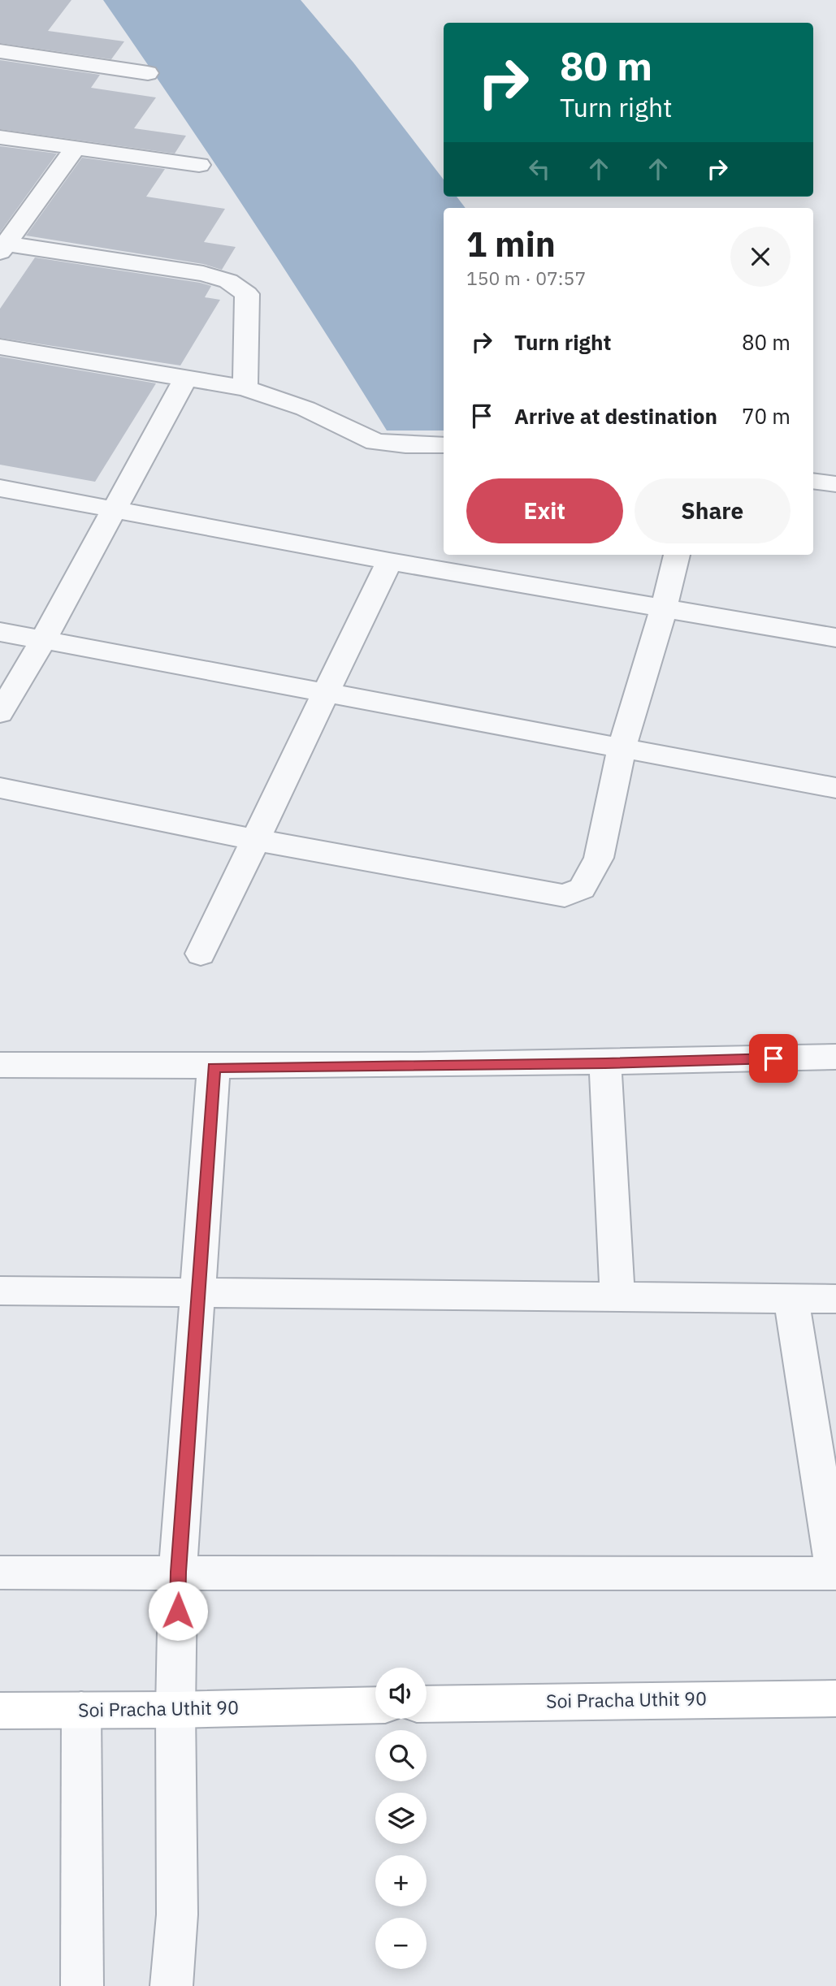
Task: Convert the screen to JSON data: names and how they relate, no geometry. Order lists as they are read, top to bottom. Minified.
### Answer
{"streets":{"street":["Soi Pracha Uthit 90"]},"page":{"turn":["80 m","Turn right"],"heading":["1 min","150 m · 07:57"],"list":[{"name":"Turn right","value":"80 m"},{"name":"Arrive at destination","value":"70 m"}],"buttons":["Exit","Share"],"map_buttons":["+","−"]}}
